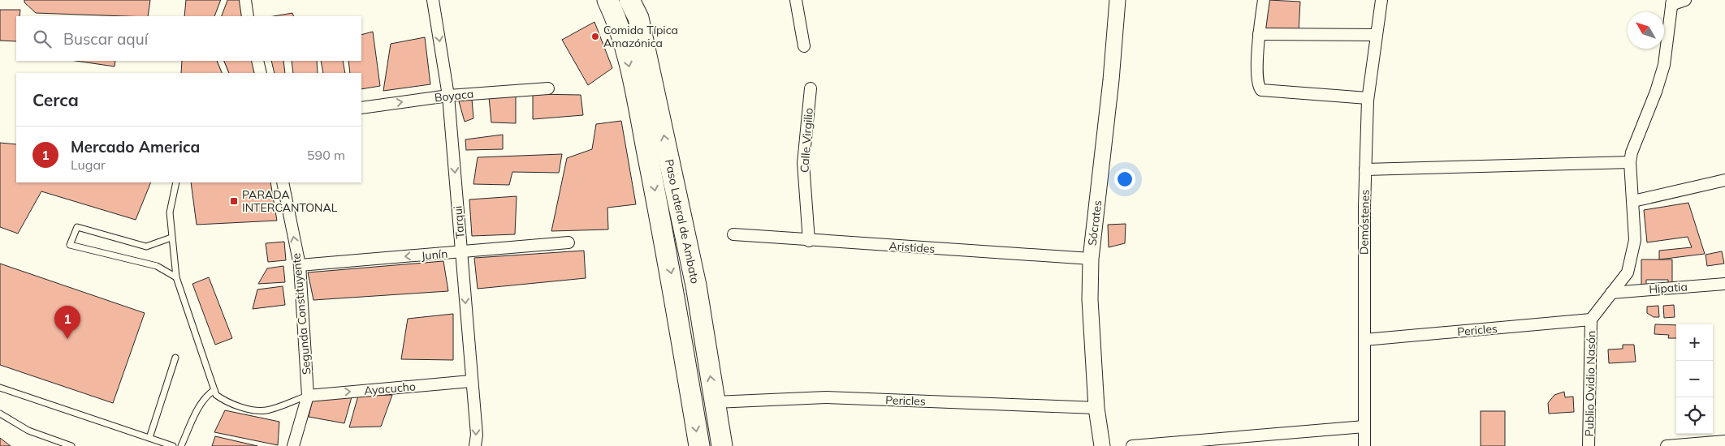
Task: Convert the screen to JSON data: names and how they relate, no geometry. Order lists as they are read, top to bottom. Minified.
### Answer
{"streets":{"highway":["Paso Lateral de Ambato"],"street":["Boyaca","Calle Virgilio","Tarqui","Demóstenes","Sócrates","Aristides","Junín","Hipatia","Segunda Constituyente","Pericles","Publio Ovidio Nasón","Ayacucho"]},"crossings":[["Boyaca","Tarqui"],["Calle Virgilio","Aristides"],["Paso Lateral de Ambato","Pericles"],["Tarqui","Junín"],["Tarqui","Ayacucho"],["Demóstenes","Pericles"],["Sócrates","Aristides"],["Sócrates","Pericles"],["Junín","Segunda Constituyente"],["Hipatia","Publio Ovidio Nasón"],["Segunda Constituyente","Ayacucho"],["Pericles","Publio Ovidio Nasón"]],"one_way":["Boyaca","Tarqui","Junín","Ayacucho"],"places":{"other":["Comida Típica Amazónica"],"transit":["PARADA INTERCANTONAL"]},"north":"top left","page":{"search":"Buscar aquí","heading":"Cerca","list":[{"mark":"1","name":"Mercado America","note":"Lugar","value":"590 m"}],"pins":"1","map_buttons":["+","−"]}}
